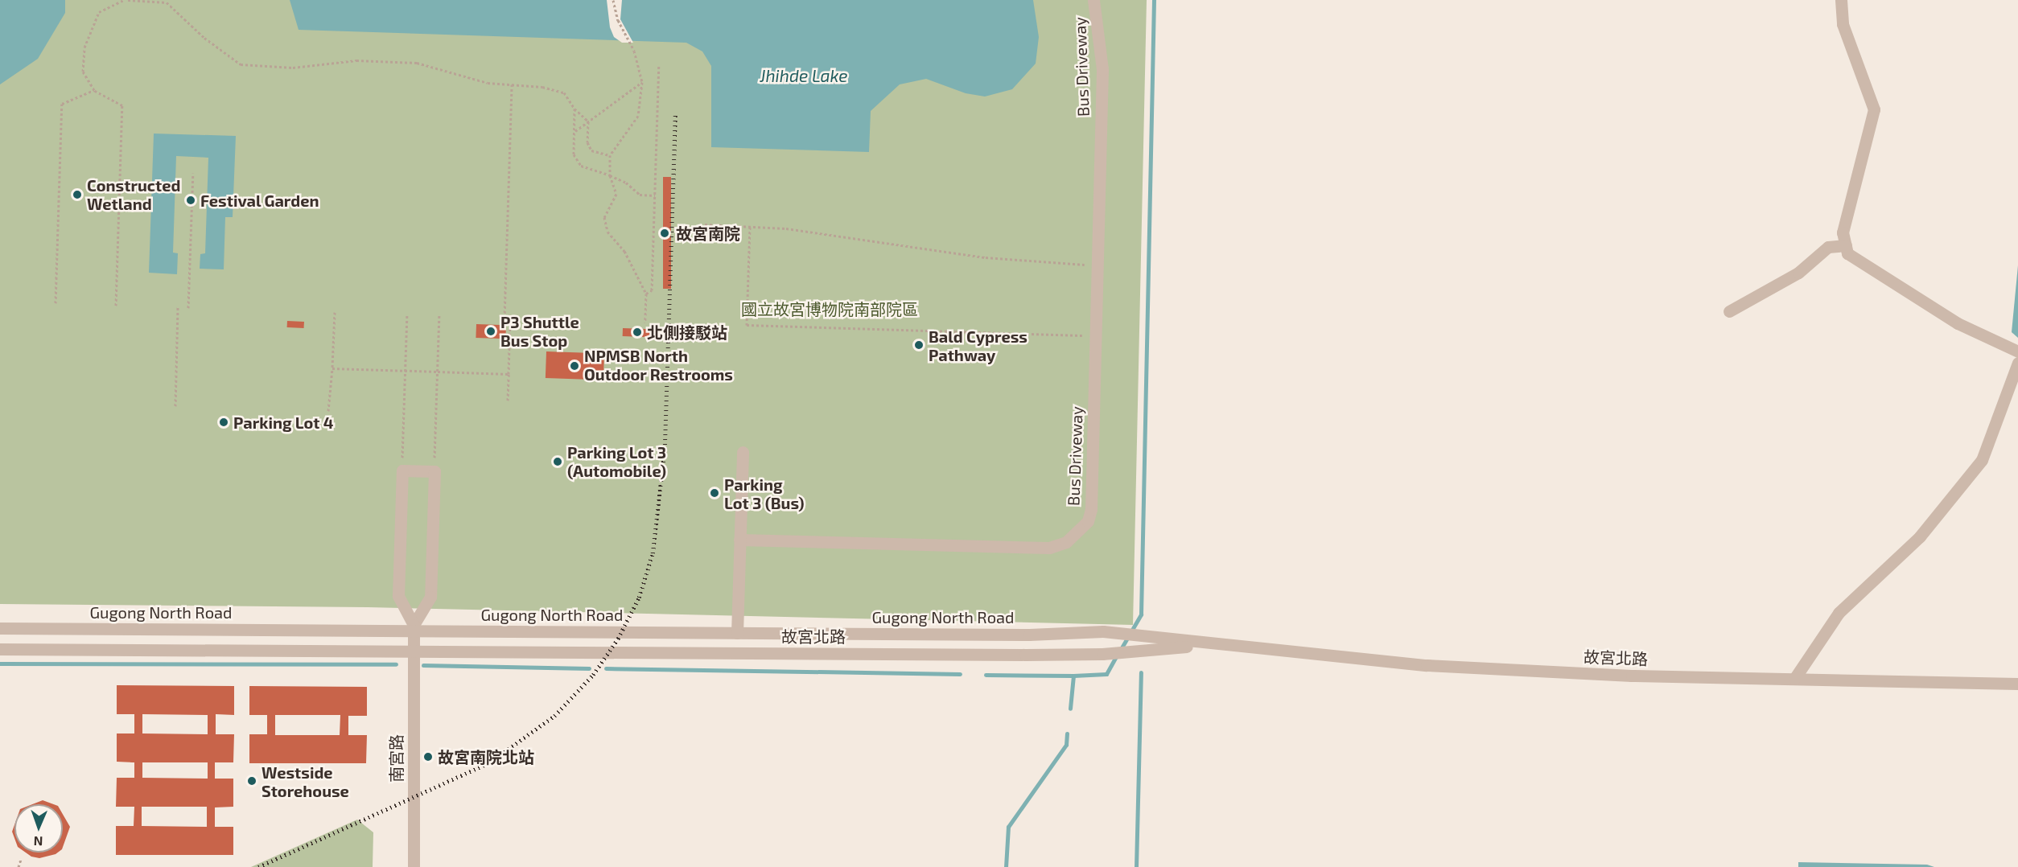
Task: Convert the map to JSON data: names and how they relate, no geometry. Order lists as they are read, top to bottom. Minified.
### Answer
{"streets":{"street":["Bus Driveway","Gugong North Road","故宮北路","南宮路"]},"crossings":[["Gugong North Road","故宮北路"],["Gugong North Road","南宮路"],["故宮北路","南宮路"]],"water":["Jhihde Lake"],"parks":["國立故宮博物院南部院區"],"places":["Constructed Wetland","Festival Garden","故宮南院","P3 Shuttle Bus Stop","北側接駁站","Bald Cypress Pathway","NPMSB North Outdoor Restrooms","Parking Lot 4","Parking Lot 3 (Automobile)","Parking Lot 3 (Bus)","故宮南院北站","Westside Storehouse"],"north":"bottom"}
